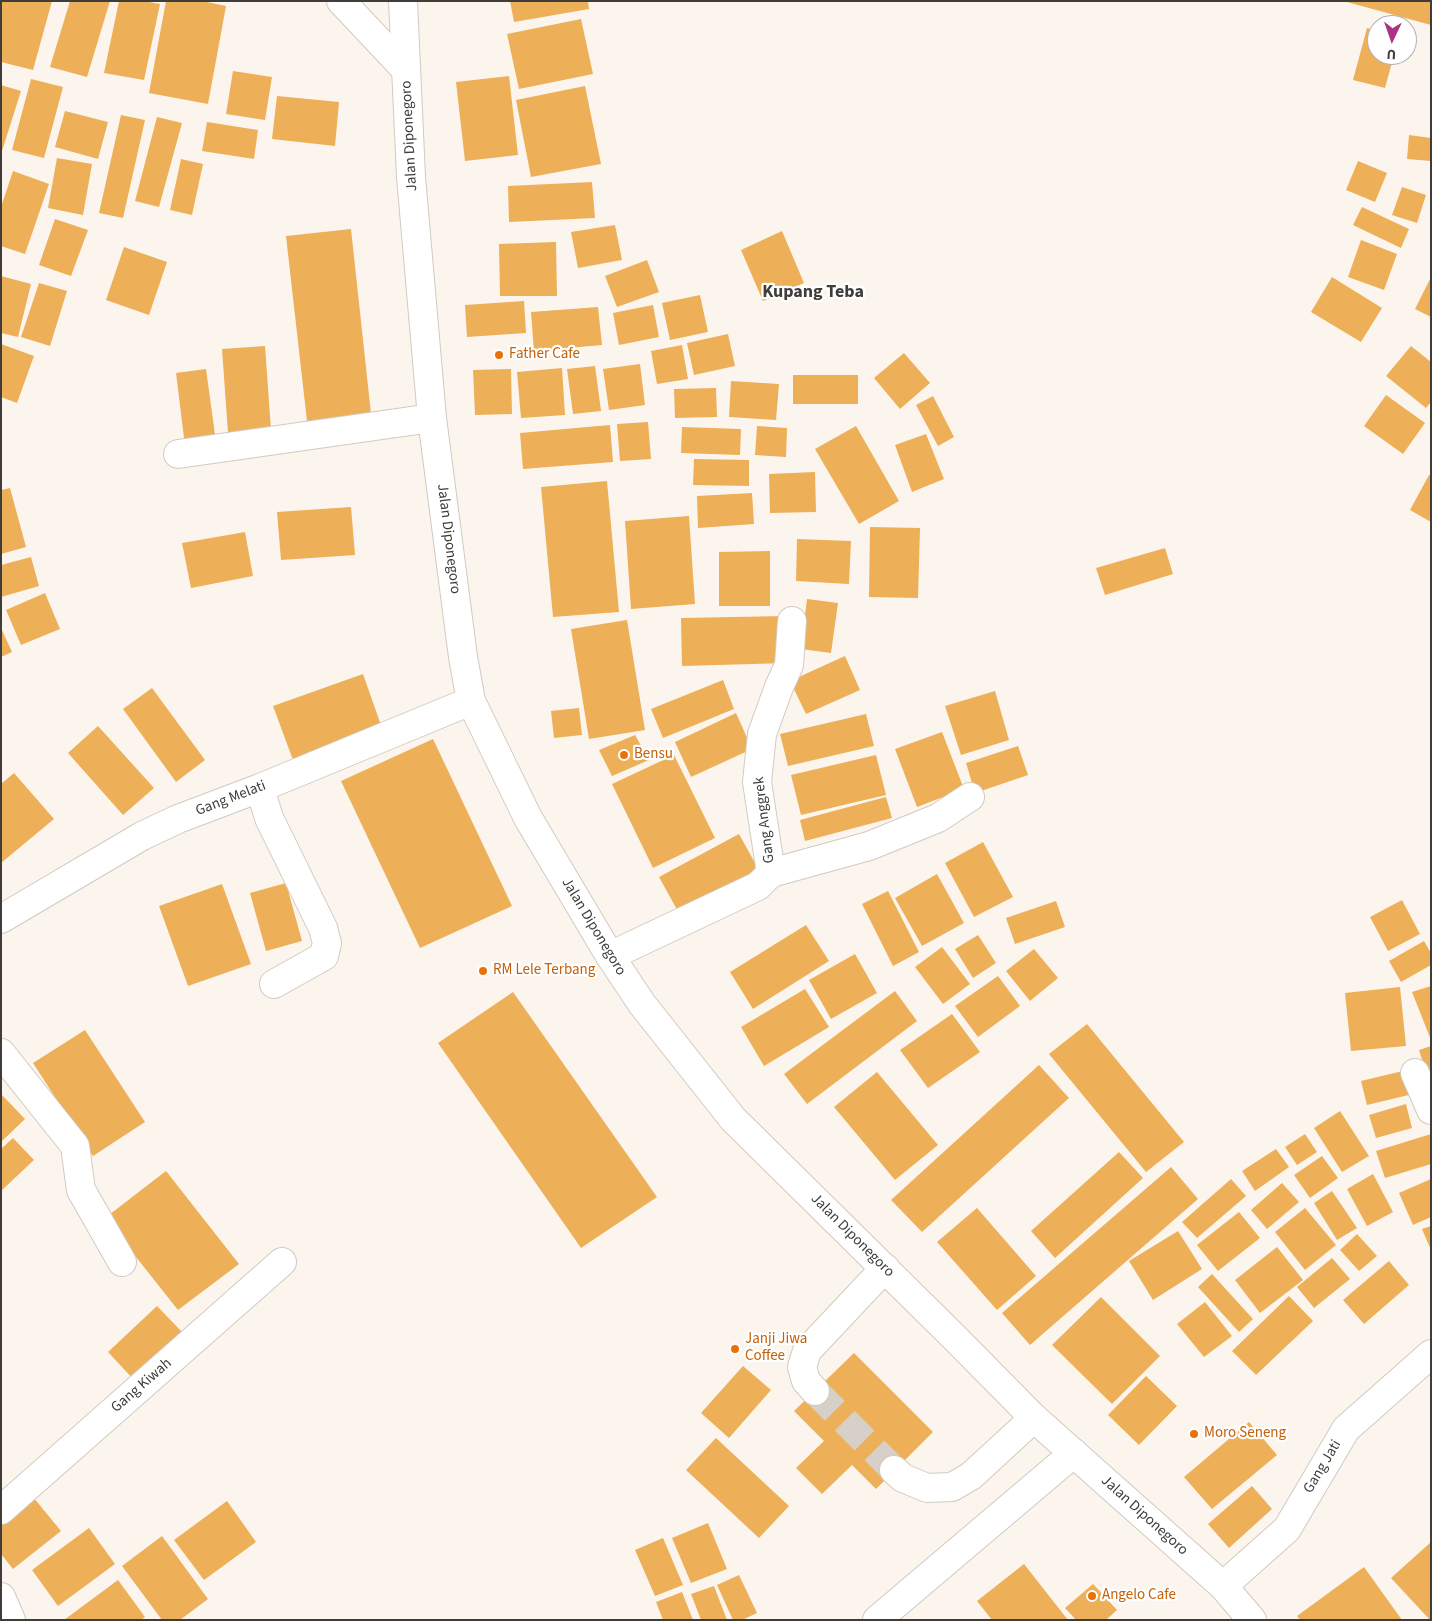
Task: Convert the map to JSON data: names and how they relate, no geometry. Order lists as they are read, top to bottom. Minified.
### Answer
{"streets":{"street":["Jalan Diponegoro","Gang Melati","Gang Anggrek","Gang Kiwah","Gang Jati"]},"crossings":[["Jalan Diponegoro","Gang Melati"],["Jalan Diponegoro","Gang Anggrek"],["Jalan Diponegoro","Gang Jati"]],"districts":["Kupang Teba"],"places":["Father Cafe","Bensu","RM Lele Terbang","Janji Jiwa Coffee","Moro Seneng","Angelo Cafe"],"north":"bottom"}
